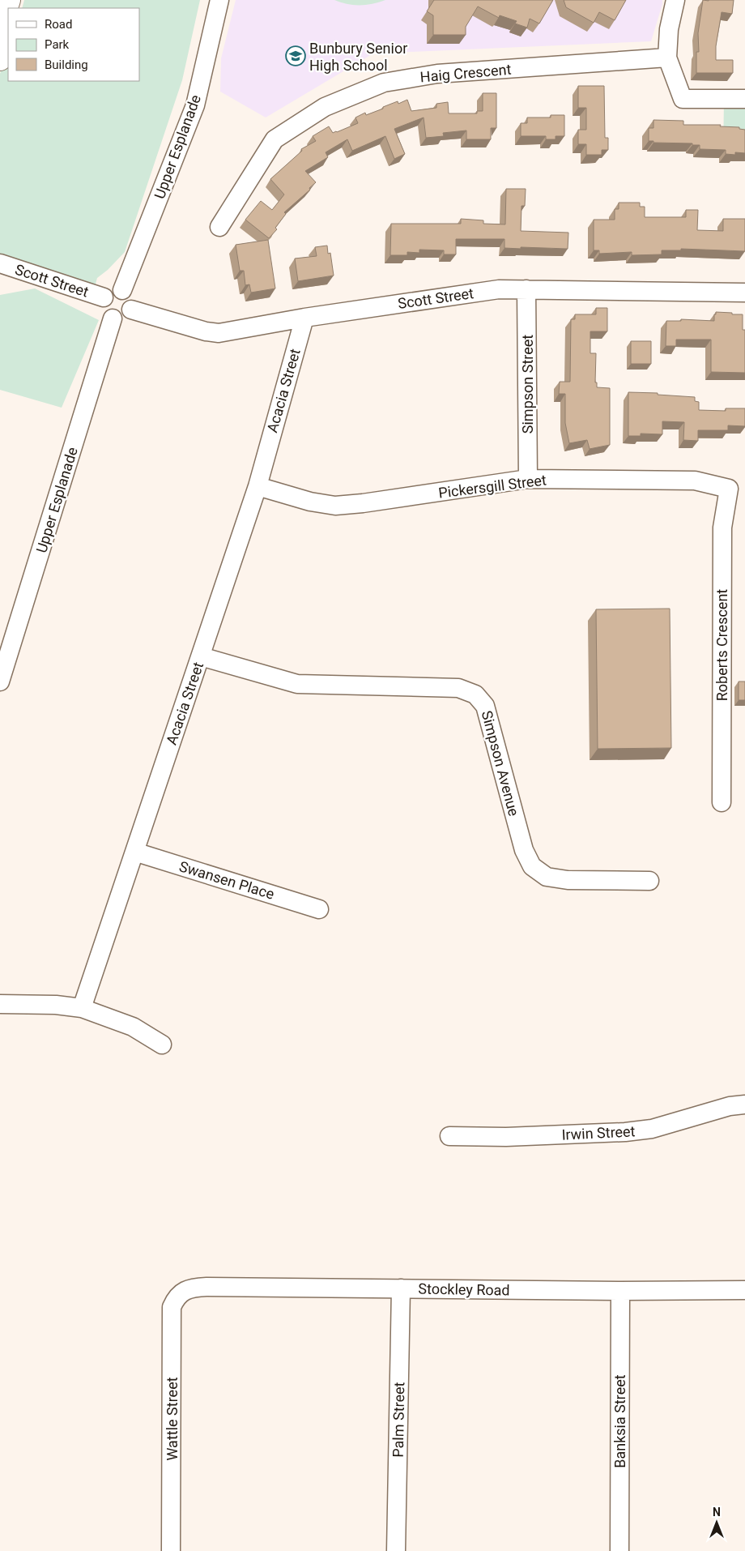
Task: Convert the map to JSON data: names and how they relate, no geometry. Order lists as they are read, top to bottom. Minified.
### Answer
{"streets":{"street":["Haig Crescent","Upper Esplanade","Scott Street","Simpson Street","Acacia Street","Pickersgill Street","Roberts Crescent","Simpson Avenue","Swansen Place","Irwin Street","Stockley Road","Wattle Street","Palm Street","Banksia Street"]},"crossings":[["Upper Esplanade","Scott Street"],["Scott Street","Simpson Street"],["Scott Street","Acacia Street"],["Simpson Street","Pickersgill Street"],["Acacia Street","Pickersgill Street"],["Acacia Street","Simpson Avenue"],["Acacia Street","Swansen Place"],["Pickersgill Street","Roberts Crescent"],["Stockley Road","Wattle Street"],["Stockley Road","Palm Street"],["Stockley Road","Banksia Street"]],"places":{"school or university":["Bunbury Senior High School"]},"legend":["Road","Park","Building"],"north":"top"}
